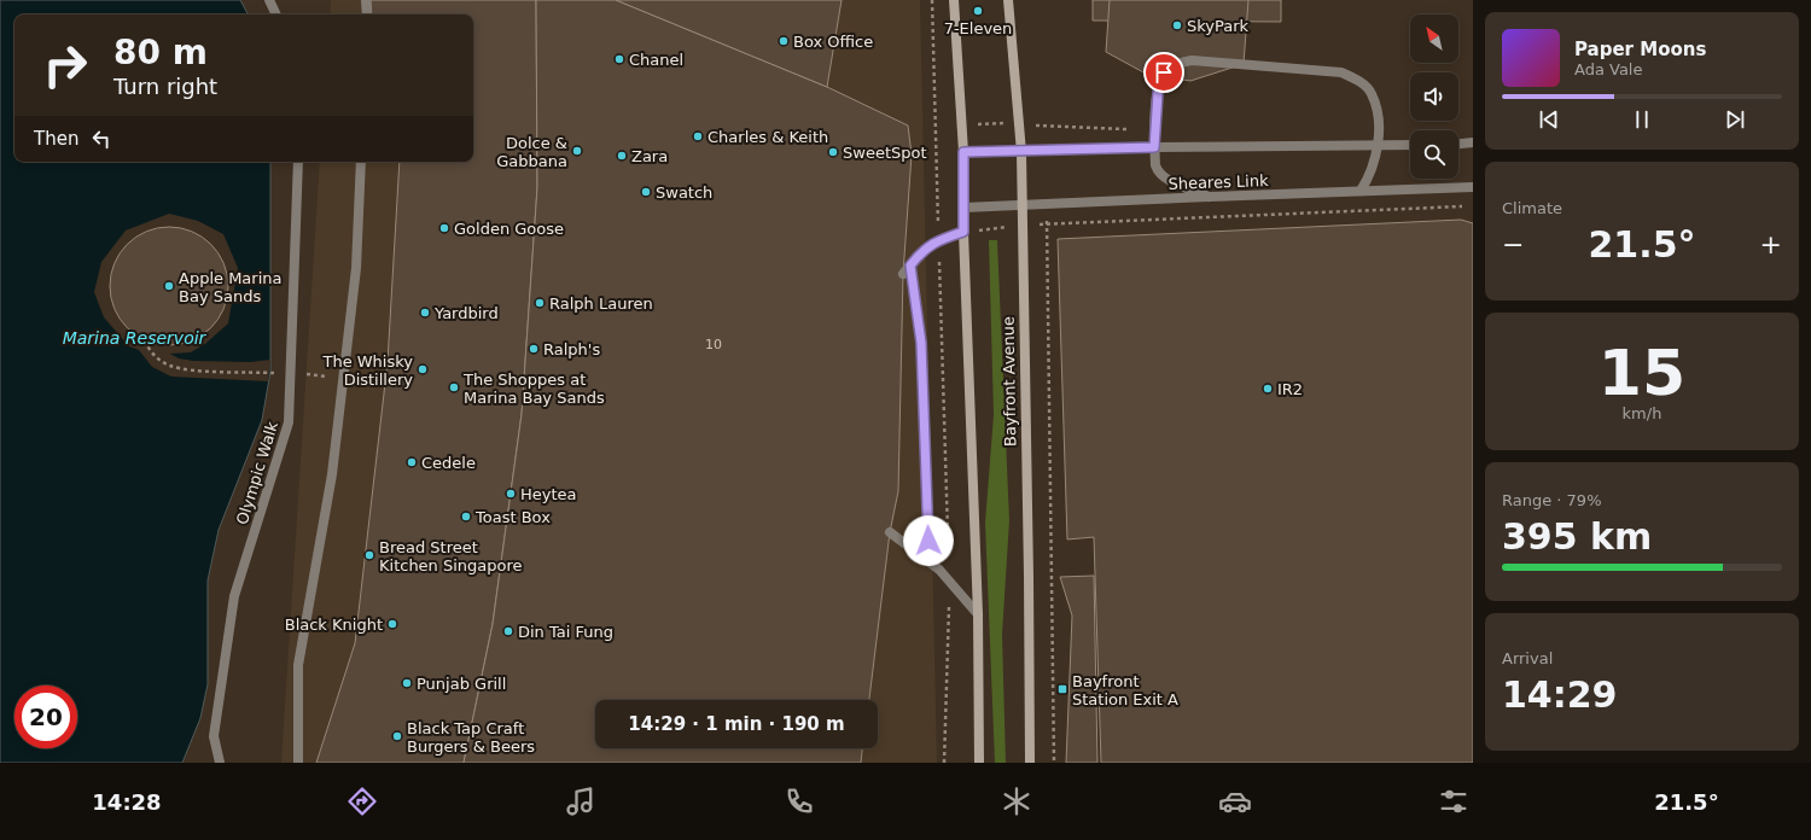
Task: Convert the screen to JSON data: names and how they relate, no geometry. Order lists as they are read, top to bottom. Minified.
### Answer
{"streets":{"main road":["Bayfront Avenue"],"street":["Sheares Link","Olympic Walk"]},"crossings":[["Sheares Link","Bayfront Avenue"]],"water":["Marina Reservoir"],"places":{"other":["7-Eleven","SkyPark","Box Office","Chanel","Charles & Keith","Dolce & Gabbana","SweetSpot","Zara","Swatch","Golden Goose","Apple Marina Bay Sands","Ralph Lauren","Yardbird","Ralph's","The Whisky Distillery","The Shoppes at Marina Bay Sands","IR2","Cedele","Heytea","Toast Box","Bread Street Kitchen Singapore","Black Knight","Din Tai Fung","Punjab Grill","Black Tap Craft Burgers & Beers"],"transit":["Bayfront Station Exit A"]},"house_numbers":["10"],"north":"top left","page":{"turn":["80 m","Turn right"],"song":["Paper Moons","Ada Vale"],"then":"Then","tile":["Climate",["15","km/h"],["Range · 79%","395 km"],["Arrival","14:29"]],"heat":["−","21.5°","+"],"limit":"20","trip":"14:29 · 1 min · 190 m","tabs":["14:28","21.5°"]}}
